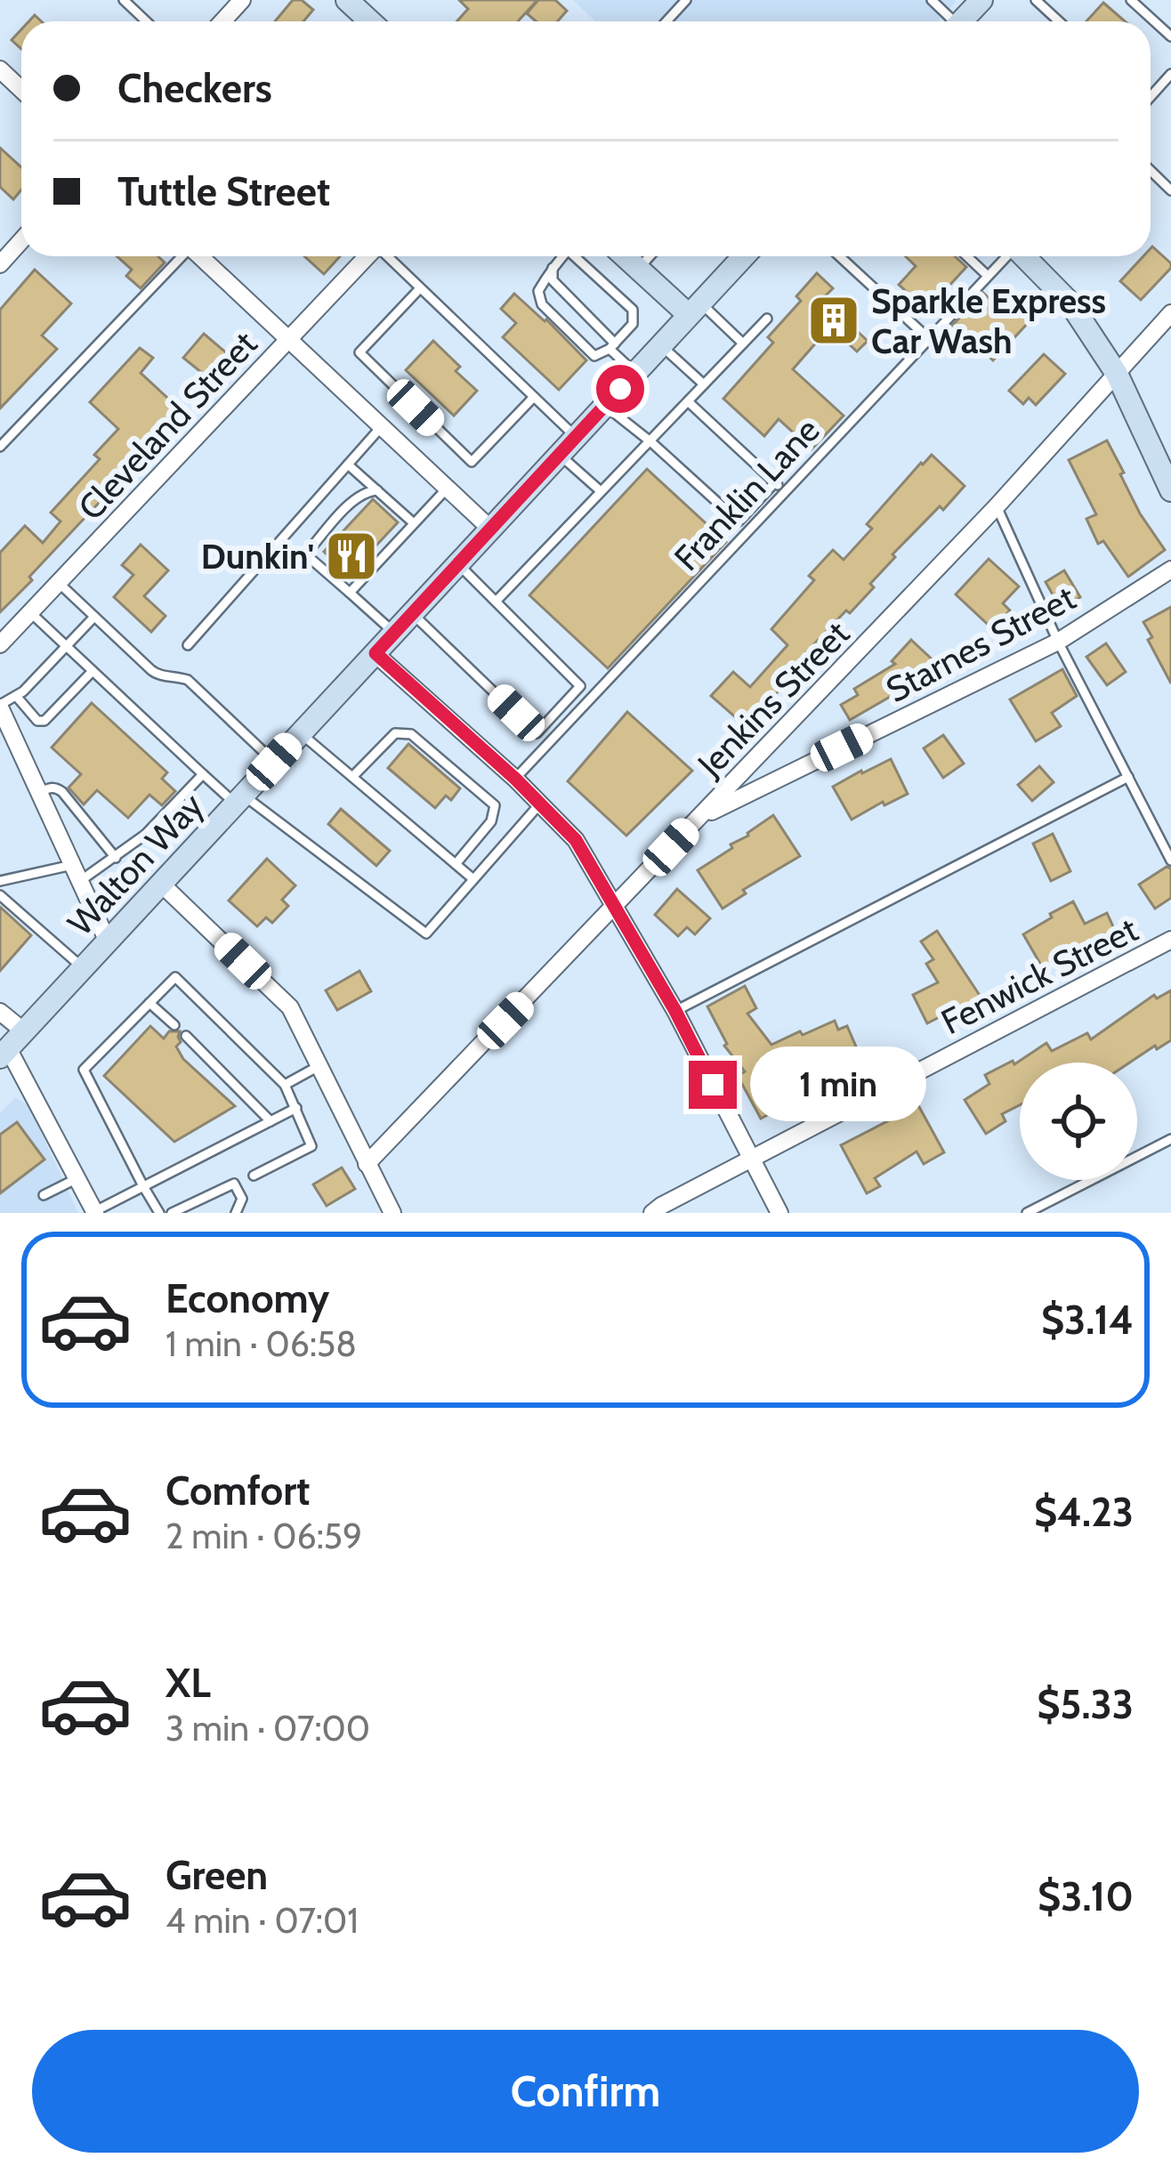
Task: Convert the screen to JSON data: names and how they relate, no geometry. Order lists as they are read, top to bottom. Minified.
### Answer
{"streets":{"main road":["Walton Way"],"street":["Cleveland Street","Starnes Street","Jenkins Street","Fenwick Street"],"lane":["Franklin Lane"]},"crossings":[["Starnes Street","Jenkins Street"]],"places":{"building":["Sparkle Express Car Wash"],"restaurant":["Dunkin'"]},"page":{"banner":["Checkers","Tuttle Street"],"bubble":"1 min","list":[{"name":"Economy","note":"1 min · 06:58","value":"$3.14"},{"name":"Comfort","note":"2 min · 06:59","value":"$4.23"},{"name":"XL","note":"3 min · 07:00","value":"$5.33"},{"name":"Green","note":"4 min · 07:01","value":"$3.10"}],"buttons":"Confirm"}}
